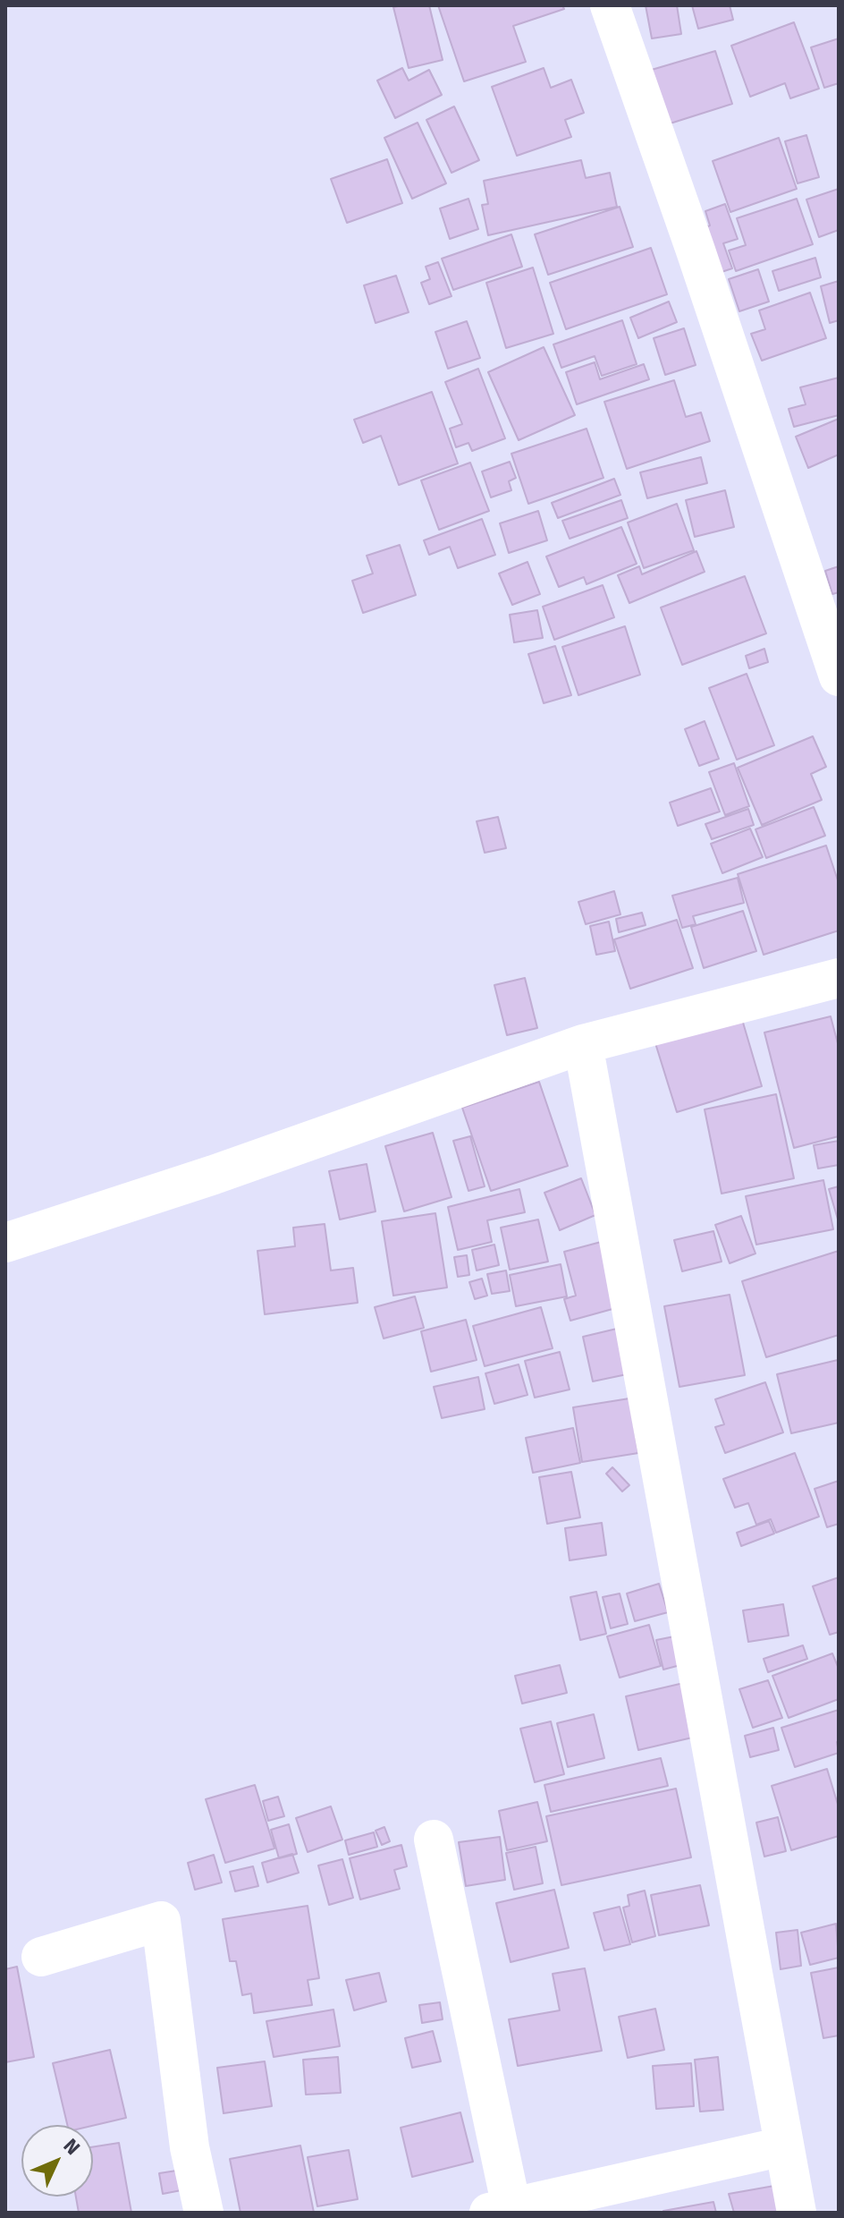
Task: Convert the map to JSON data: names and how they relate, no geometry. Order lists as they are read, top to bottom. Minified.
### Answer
{"north":"top right"}
